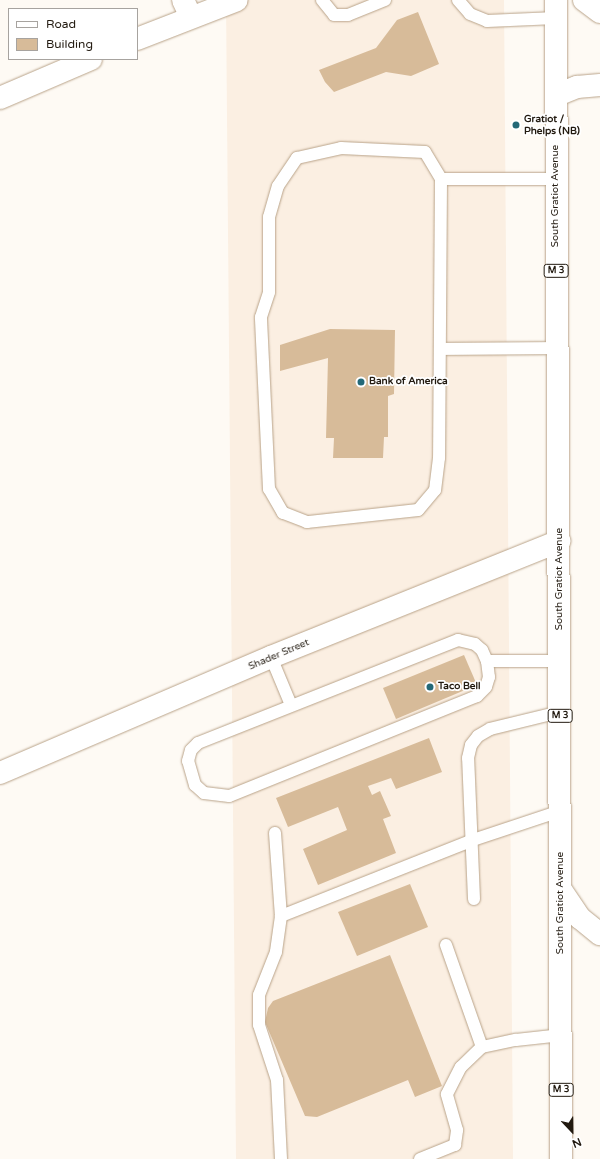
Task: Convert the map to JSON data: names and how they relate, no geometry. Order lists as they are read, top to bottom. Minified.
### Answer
{"streets":{"main road":["South Gratiot Avenue","M 3","Shader Street"]},"crossings":[["South Gratiot Avenue","Shader Street"]],"places":["Gratiot / Phelps (NB)","Bank of America","Taco Bell"],"legend":["Road","Building"],"north":"bottom"}
